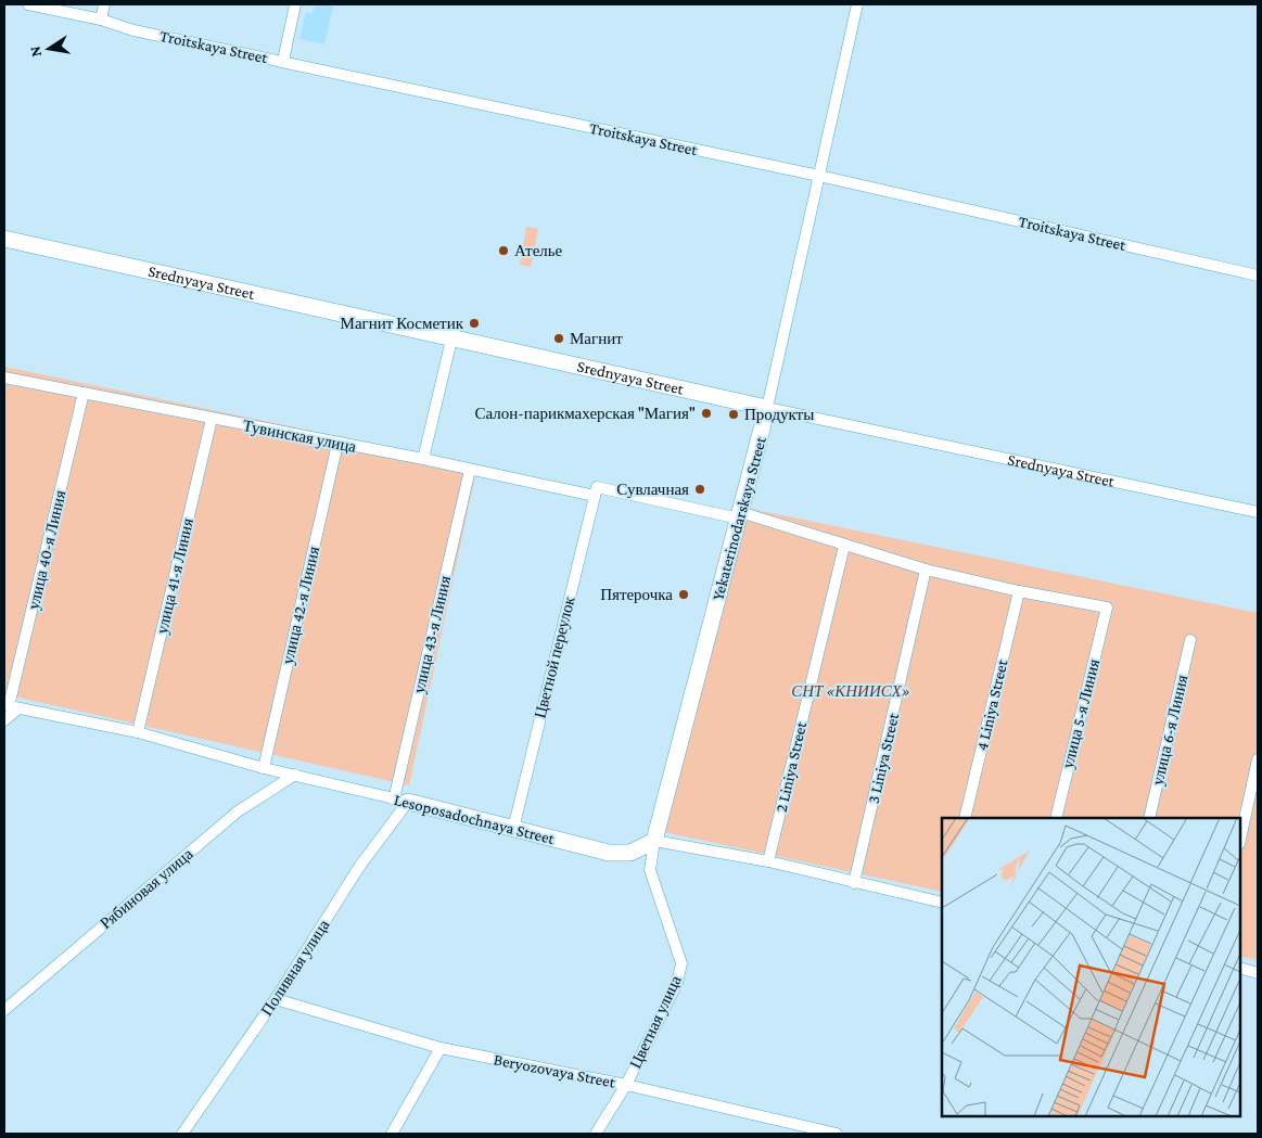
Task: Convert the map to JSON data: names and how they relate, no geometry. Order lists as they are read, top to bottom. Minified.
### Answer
{"streets":{"street":["Troitskaya Street","Srednyaya Street","Тувинская улица","Yekaterinodarskaya Street","улица 40-я Линия","улица 41-я Линия","улица 42-я Линия","улица 43-я Линия","Цветной переулок","4 Liniya Street","улица 5-я Линия","улица 6-я Линия","3 Liniya Street","2 Liniya Street","Lesoposadochnaya Street","Рябиновая улица","Поливная улица","Цветная улица","Beryozovaya Street"]},"crossings":[["Troitskaya Street","Yekaterinodarskaya Street"],["Srednyaya Street","Yekaterinodarskaya Street"],["Тувинская улица","Yekaterinodarskaya Street"],["Тувинская улица","улица 40-я Линия"],["Тувинская улица","улица 41-я Линия"],["Тувинская улица","улица 42-я Линия"],["Тувинская улица","улица 43-я Линия"],["Тувинская улица","Цветной переулок"],["Тувинская улица","4 Liniya Street"],["Тувинская улица","улица 5-я Линия"],["Тувинская улица","3 Liniya Street"],["Тувинская улица","2 Liniya Street"],["Yekaterinodarskaya Street","Lesoposadochnaya Street"],["Yekaterinodarskaya Street","Цветная улица"],["улица 40-я Линия","Lesoposadochnaya Street"],["улица 41-я Линия","Lesoposadochnaya Street"],["улица 42-я Линия","Lesoposadochnaya Street"],["улица 43-я Линия","Lesoposadochnaya Street"],["улица 43-я Линия","Поливная улица"],["Цветной переулок","Lesoposadochnaya Street"],["Lesoposadochnaya Street","Рябиновая улица"],["Lesoposadochnaya Street","Поливная улица"],["Lesoposadochnaya Street","Цветная улица"],["Поливная улица","Beryozovaya Street"],["Цветная улица","Beryozovaya Street"]],"parks":["СНТ «КНИИСХ»"],"places":["Ателье","Магнит Косметик","Магнит","Салон-парикмахерская \"Магия\"","Продукты","Сувлачная","Пятерочка"],"north":"left"}
